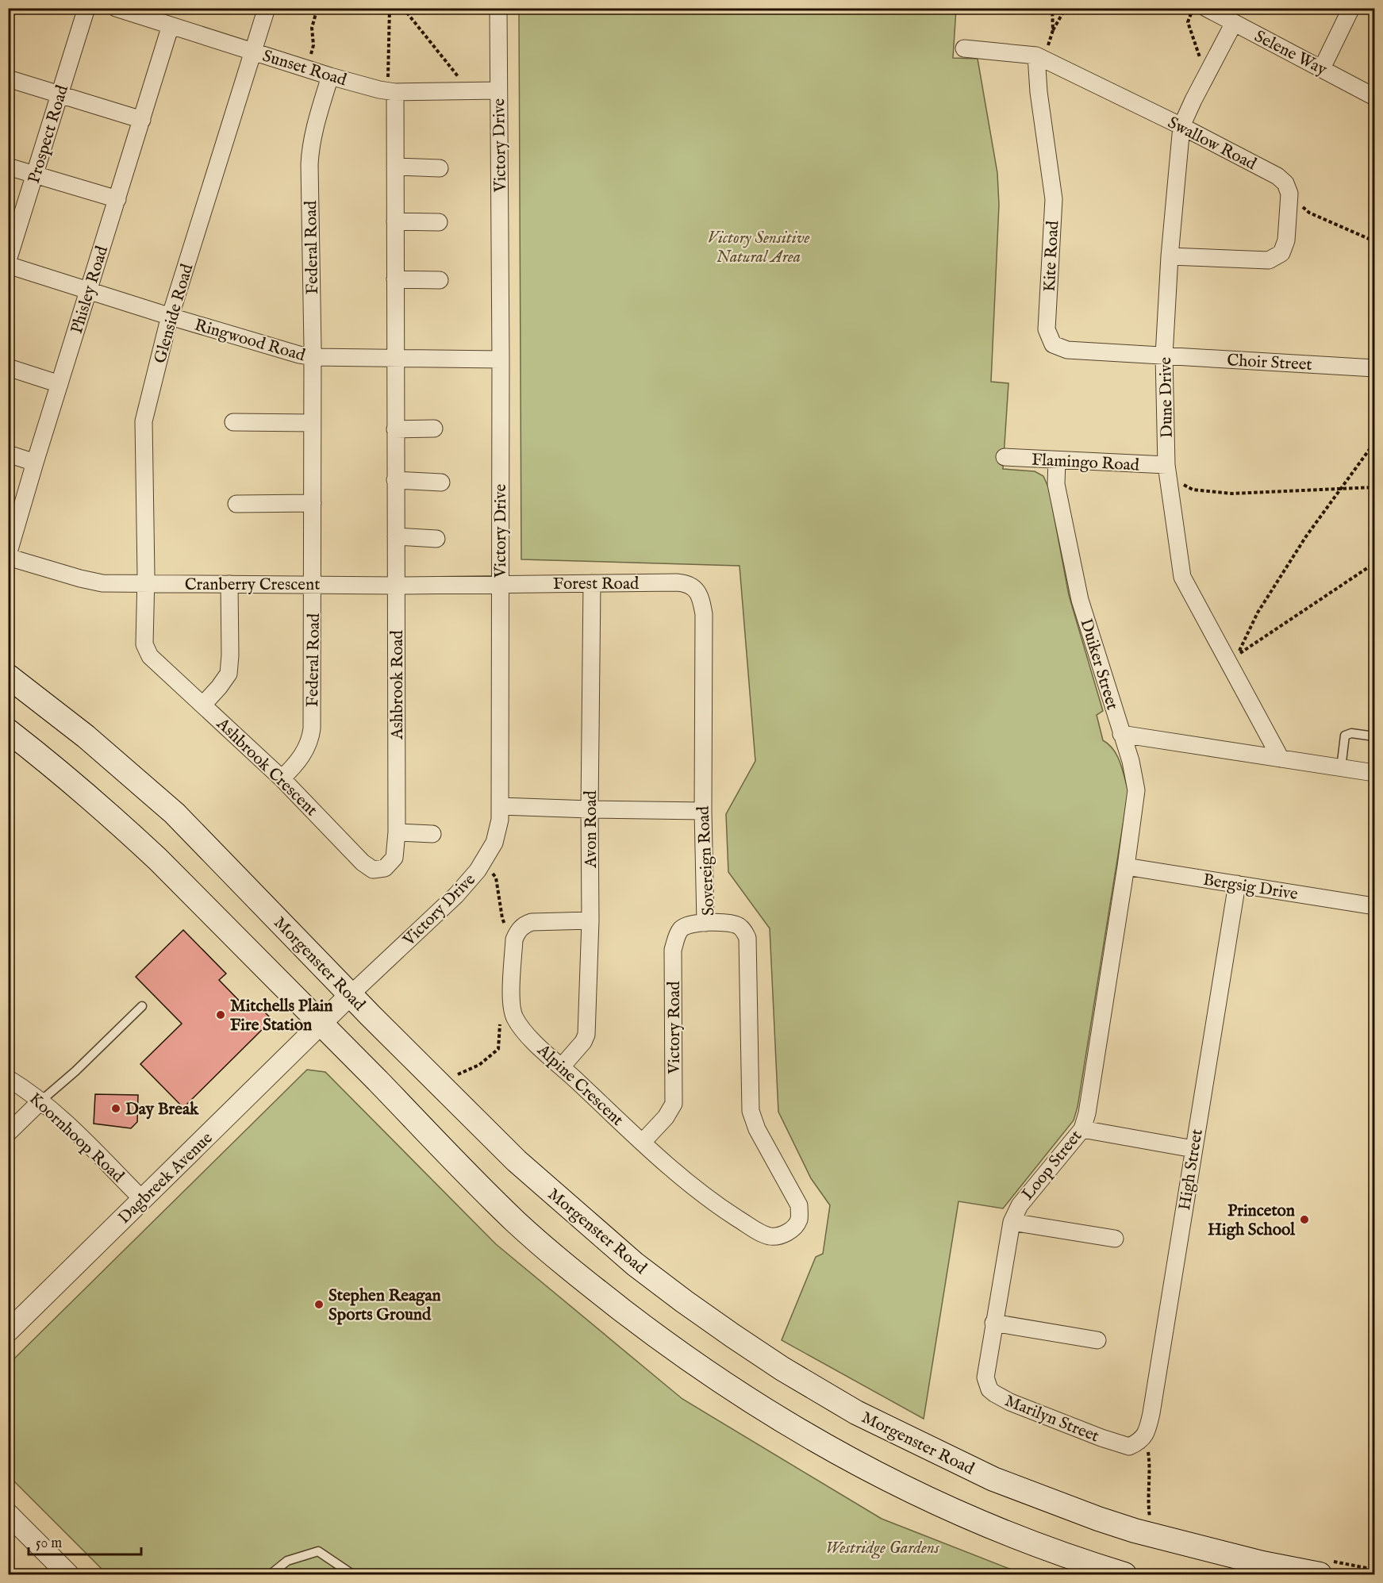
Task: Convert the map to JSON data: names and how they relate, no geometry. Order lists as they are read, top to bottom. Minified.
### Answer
{"streets":{"main road":["Morgenster Road"],"street":["Selene Way","Sunset Road","Prospect Road","Swallow Road","Victory Drive","Federal Road","Kite Road","Phisley Road","Glenside Road","Ringwood Road","Choir Street","Dune Drive","Flamingo Road","Forest Road","Cranberry Crescent","Duiker Street","Ashbrook Road","Ashbrook Crescent","Avon Road","Sovereign Road","Bergsig Drive","Victory Road","Alpine Crescent","Koornhoop Road","Loop Street","High Street","Dagbreek Avenue","Marilyn Street"]},"crossings":[["Selene Way","Dune Drive"],["Sunset Road","Victory Drive"],["Sunset Road","Federal Road"],["Sunset Road","Phisley Road"],["Sunset Road","Glenside Road"],["Sunset Road","Ashbrook Road"],["Swallow Road","Kite Road"],["Swallow Road","Dune Drive"],["Victory Drive","Ringwood Road"],["Victory Drive","Forest Road"],["Victory Drive","Cranberry Crescent"],["Victory Drive","Morgenster Road"],["Victory Drive","Dagbreek Avenue"],["Federal Road","Ringwood Road"],["Federal Road","Cranberry Crescent"],["Federal Road","Ashbrook Crescent"],["Kite Road","Choir Street"],["Kite Road","Dune Drive"],["Phisley Road","Ringwood Road"],["Phisley Road","Cranberry Crescent"],["Glenside Road","Ringwood Road"],["Glenside Road","Cranberry Crescent"],["Glenside Road","Ashbrook Crescent"],["Ringwood Road","Ashbrook Road"],["Choir Street","Dune Drive"],["Dune Drive","Flamingo Road"],["Flamingo Road","Duiker Street"],["Forest Road","Cranberry Crescent"],["Forest Road","Avon Road"],["Forest Road","Sovereign Road"],["Cranberry Crescent","Ashbrook Road"],["Cranberry Crescent","Ashbrook Crescent"],["Duiker Street","Bergsig Drive"],["Duiker Street","Loop Street"],["Ashbrook Road","Ashbrook Crescent"],["Avon Road","Alpine Crescent"],["Sovereign Road","Victory Road"],["Sovereign Road","Alpine Crescent"],["Bergsig Drive","Loop Street"],["Bergsig Drive","High Street"],["Morgenster Road","Dagbreek Avenue"],["Victory Road","Alpine Crescent"],["Koornhoop Road","Dagbreek Avenue"],["Loop Street","Marilyn Street"],["High Street","Marilyn Street"]],"parks":["Victory Sensitive Natural Area","Westridge Gardens"],"places":["Mitchells Plain Fire Station","Day Break","Princeton High School","Stephen Reagan Sports Ground"],"scale_bar":"50 m"}
